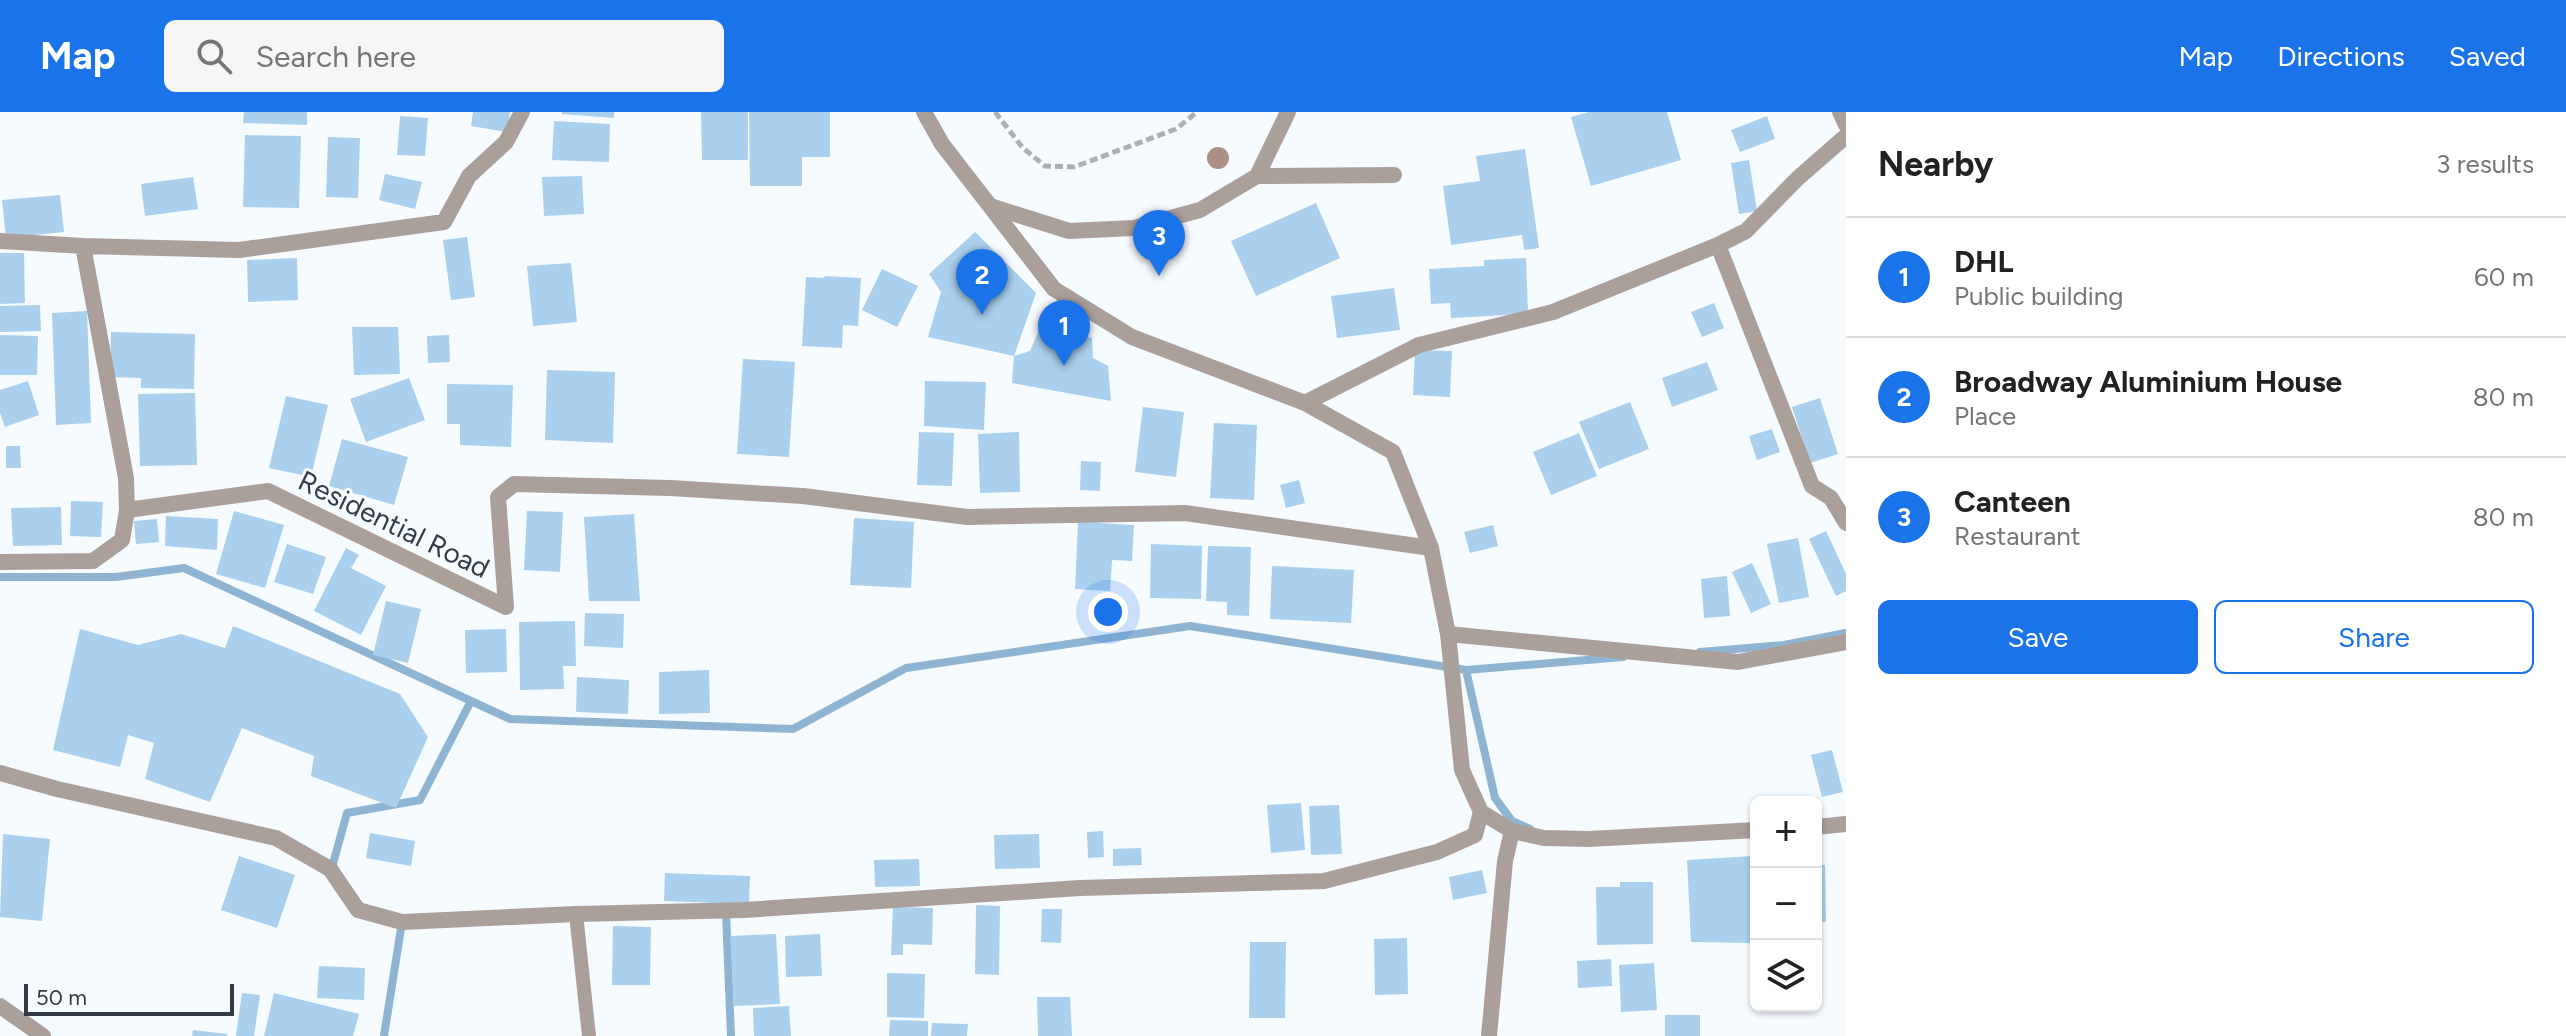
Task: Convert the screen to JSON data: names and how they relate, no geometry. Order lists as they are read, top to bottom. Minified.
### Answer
{"streets":{"street":["Residential Road"]},"scale_bar":"50 m","page":{"header":"Map","search":"Search here","nav":["Map","Directions","Saved"],"heading":["Nearby","3 results"],"pins":["3","2","1"],"list":[{"mark":"1","name":"DHL","note":"Public building","value":"60 m"},{"mark":"2","name":"Broadway Aluminium House","note":"Place","value":"80 m"},{"mark":"3","name":"Canteen","note":"Restaurant","value":"80 m"}],"buttons":["Save","Share"],"map_buttons":["+","−"],"scale":"50 m"}}
